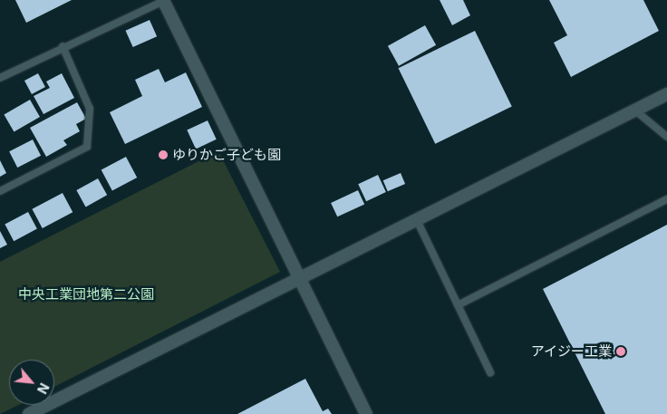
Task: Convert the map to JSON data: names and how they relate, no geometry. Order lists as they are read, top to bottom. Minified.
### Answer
{"parks":["中央工業団地第二公園"],"places":["ゆりかご子ども園","アイジー工業"],"north":"bottom right"}
